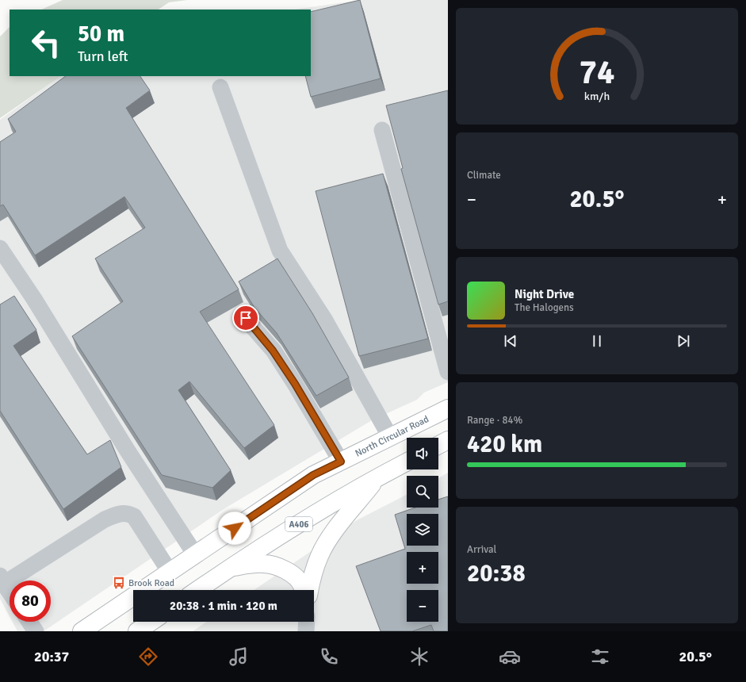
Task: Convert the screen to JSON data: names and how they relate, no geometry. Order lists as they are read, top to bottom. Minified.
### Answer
{"streets":{"highway":["North Circular Road","A406"]},"places":{"bus stop":["Brook Road"]},"page":{"turn":["50 m","Turn left"],"tile":["Climate",["Range · 84%","420 km"],["Arrival","20:38"]],"heat":["−","20.5°","+"],"song":["Night Drive","The Halogens"],"map_buttons":["+","−"],"limit":"80","trip":"20:38 · 1 min · 120 m","tabs":["20:37","20.5°"],"gauge":["74","km/h"]}}
